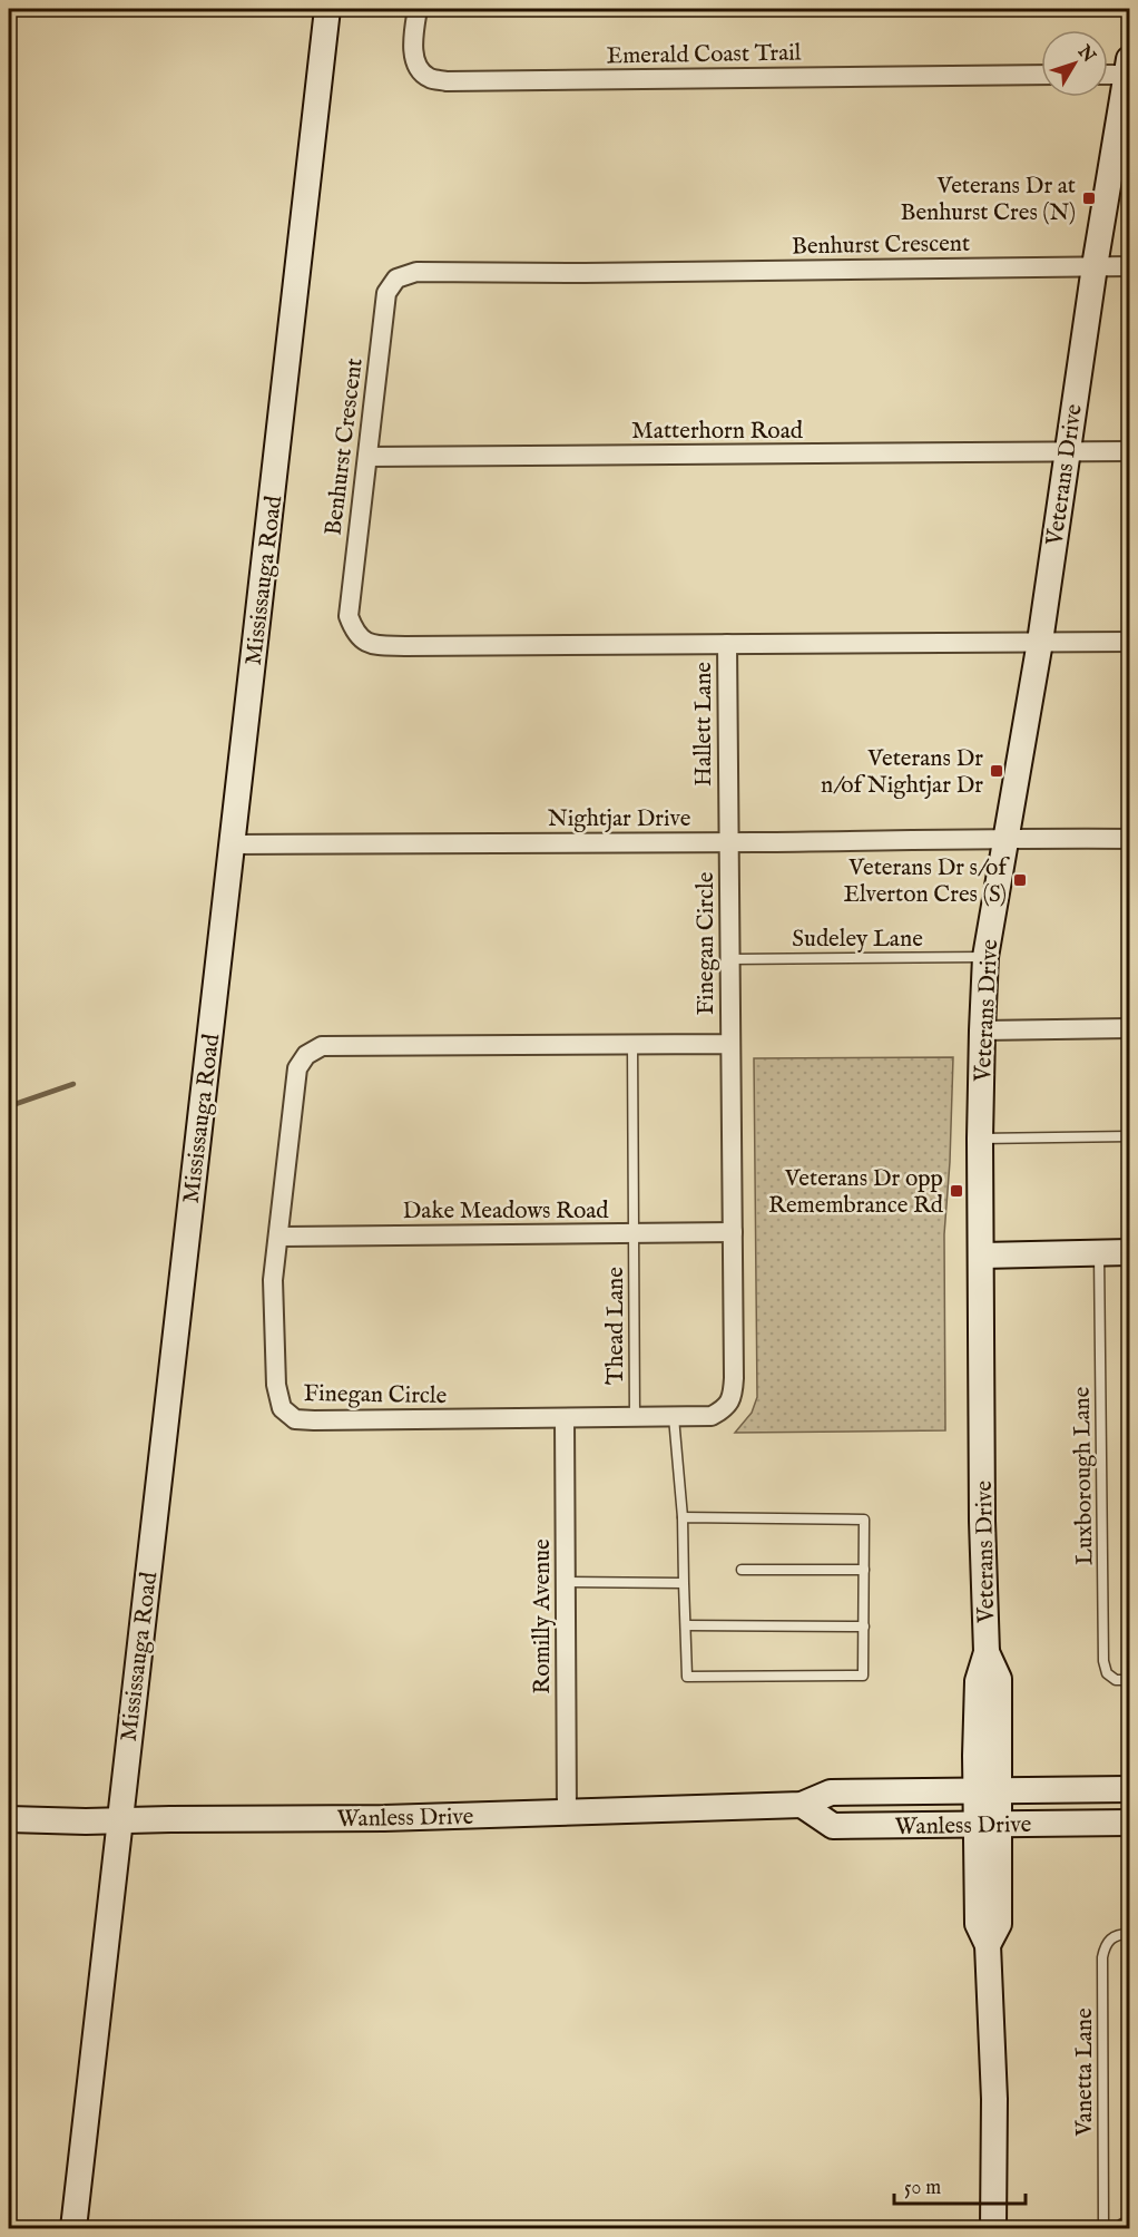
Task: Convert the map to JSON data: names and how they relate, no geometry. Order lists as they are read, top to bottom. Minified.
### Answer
{"streets":{"main road":["Veterans Drive","Mississauga Road","Wanless Drive"],"street":["Emerald Coast Trail","Benhurst Crescent","Matterhorn Road","Hallett Lane","Nightjar Drive","Finegan Circle","Dake Meadows Road","Romilly Avenue"],"lane":["Sudeley Lane","Thead Lane","Luxborough Lane","Vanetta Lane"]},"crossings":[["Benhurst Crescent","Matterhorn Road"],["Benhurst Crescent","Veterans Drive"],["Benhurst Crescent","Hallett Lane"],["Matterhorn Road","Veterans Drive"],["Veterans Drive","Nightjar Drive"],["Veterans Drive","Sudeley Lane"],["Veterans Drive","Wanless Drive"],["Mississauga Road","Nightjar Drive"],["Mississauga Road","Wanless Drive"],["Hallett Lane","Nightjar Drive"],["Hallett Lane","Finegan Circle"],["Nightjar Drive","Finegan Circle"],["Sudeley Lane","Finegan Circle"],["Finegan Circle","Dake Meadows Road"],["Finegan Circle","Thead Lane"],["Finegan Circle","Romilly Avenue"],["Dake Meadows Road","Thead Lane"],["Romilly Avenue","Wanless Drive"]],"places":{"transit":["Veterans Dr at Benhurst Cres (N)","Veterans Dr n/of Nightjar Dr","Veterans Dr s/of Elverton Cres (S)","Veterans Dr opp Remembrance Rd"]},"scale_bar":"50 m","north":"top right"}
